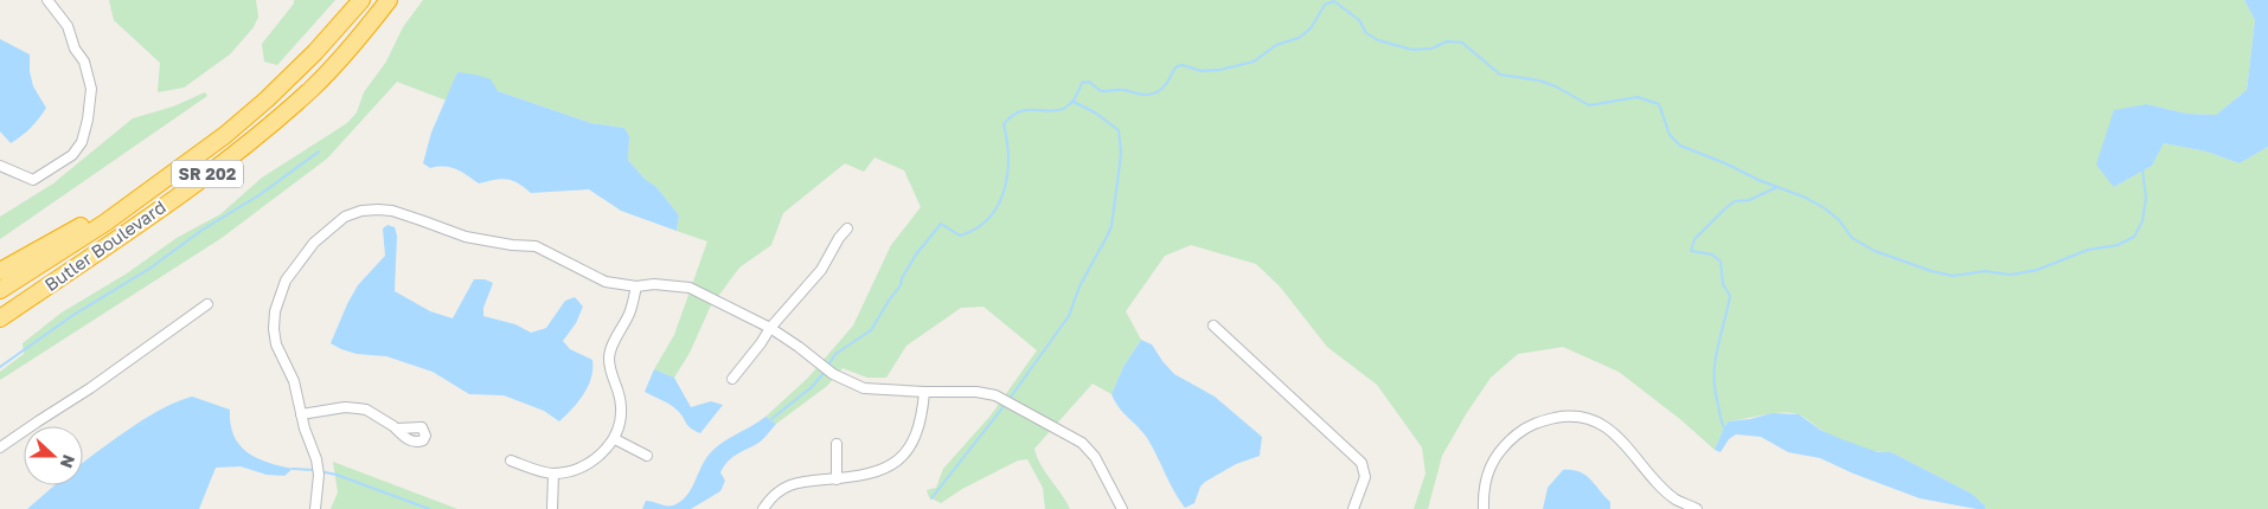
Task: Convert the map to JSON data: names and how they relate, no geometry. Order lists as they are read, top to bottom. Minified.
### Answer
{"streets":{"highway":["SR 202","Butler Boulevard"]},"north":"right"}
